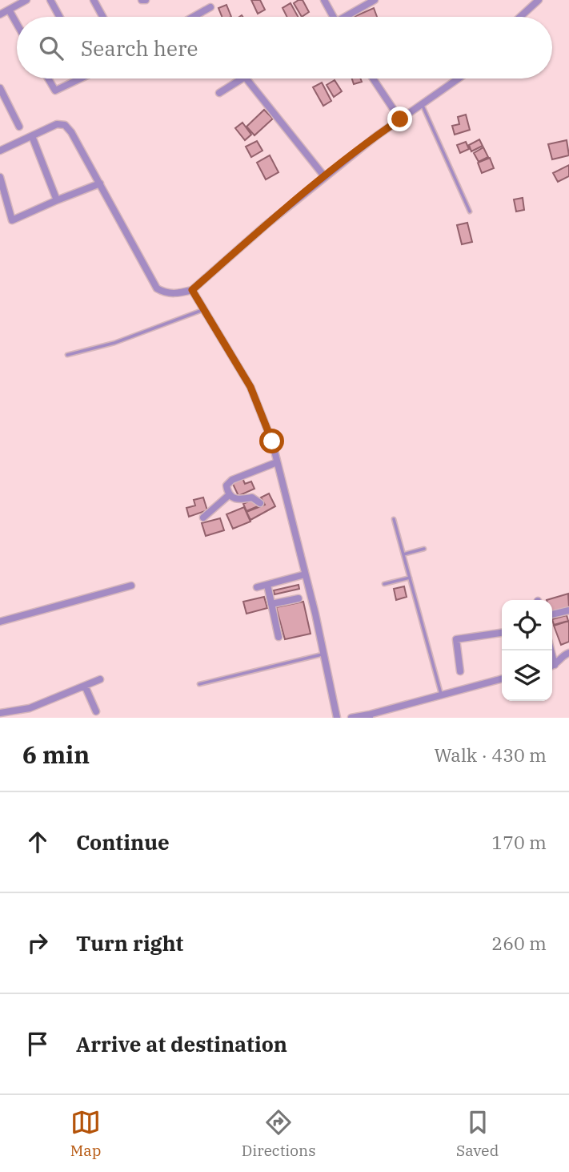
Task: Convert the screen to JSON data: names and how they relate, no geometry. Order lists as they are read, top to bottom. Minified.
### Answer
{"page":{"search":"Search here","heading":["6 min","Walk · 430 m"],"list":[["Continue","170 m"],["Turn right","260 m"],"Arrive at destination"],"nav":["Map","Directions","Saved"]}}
